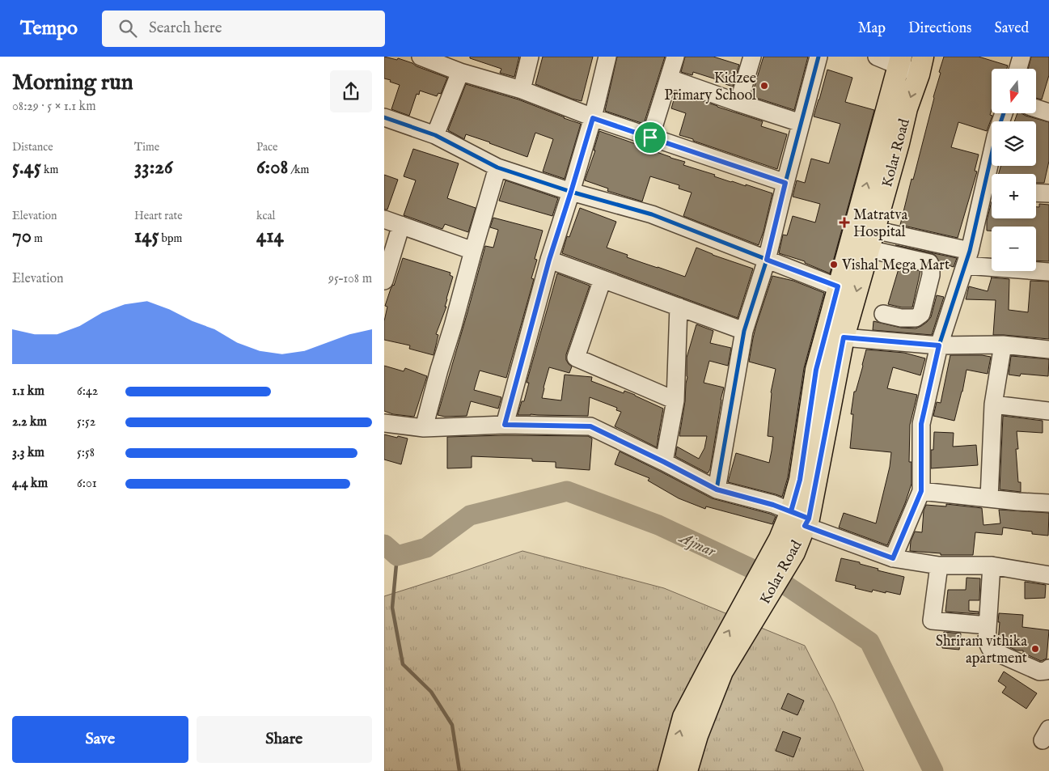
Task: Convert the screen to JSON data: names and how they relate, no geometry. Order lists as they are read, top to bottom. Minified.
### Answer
{"streets":{"main road":["Kolar Road"]},"water":["Ajmar"],"places":{"other":["Kidzee Primary School","Vishal Mega Mart","Shriram vithika apartment"],"health":["Matratva Hospital"]},"north":"bottom","page":{"header":"Tempo","search":"Search here","nav":["Map","Directions","Saved"],"heading":["Morning run","08:29 · 5 × 1.1 km"],"map_buttons":["+","−"],"stats":[["Distance","5.45 km"],["Time","33:26"],["Pace","6:08 /km"],["Elevation","70 m"],["Heart rate","145 bpm"],["kcal","414"]],"chart":["Elevation","95–108 m"],"list":[{"name":"1.1 km","note":"6:42"},{"name":"2.2 km","note":"5:52"},{"name":"3.3 km","note":"5:58"},{"name":"4.4 km","note":"6:01"}],"buttons":["Save","Share"]}}
